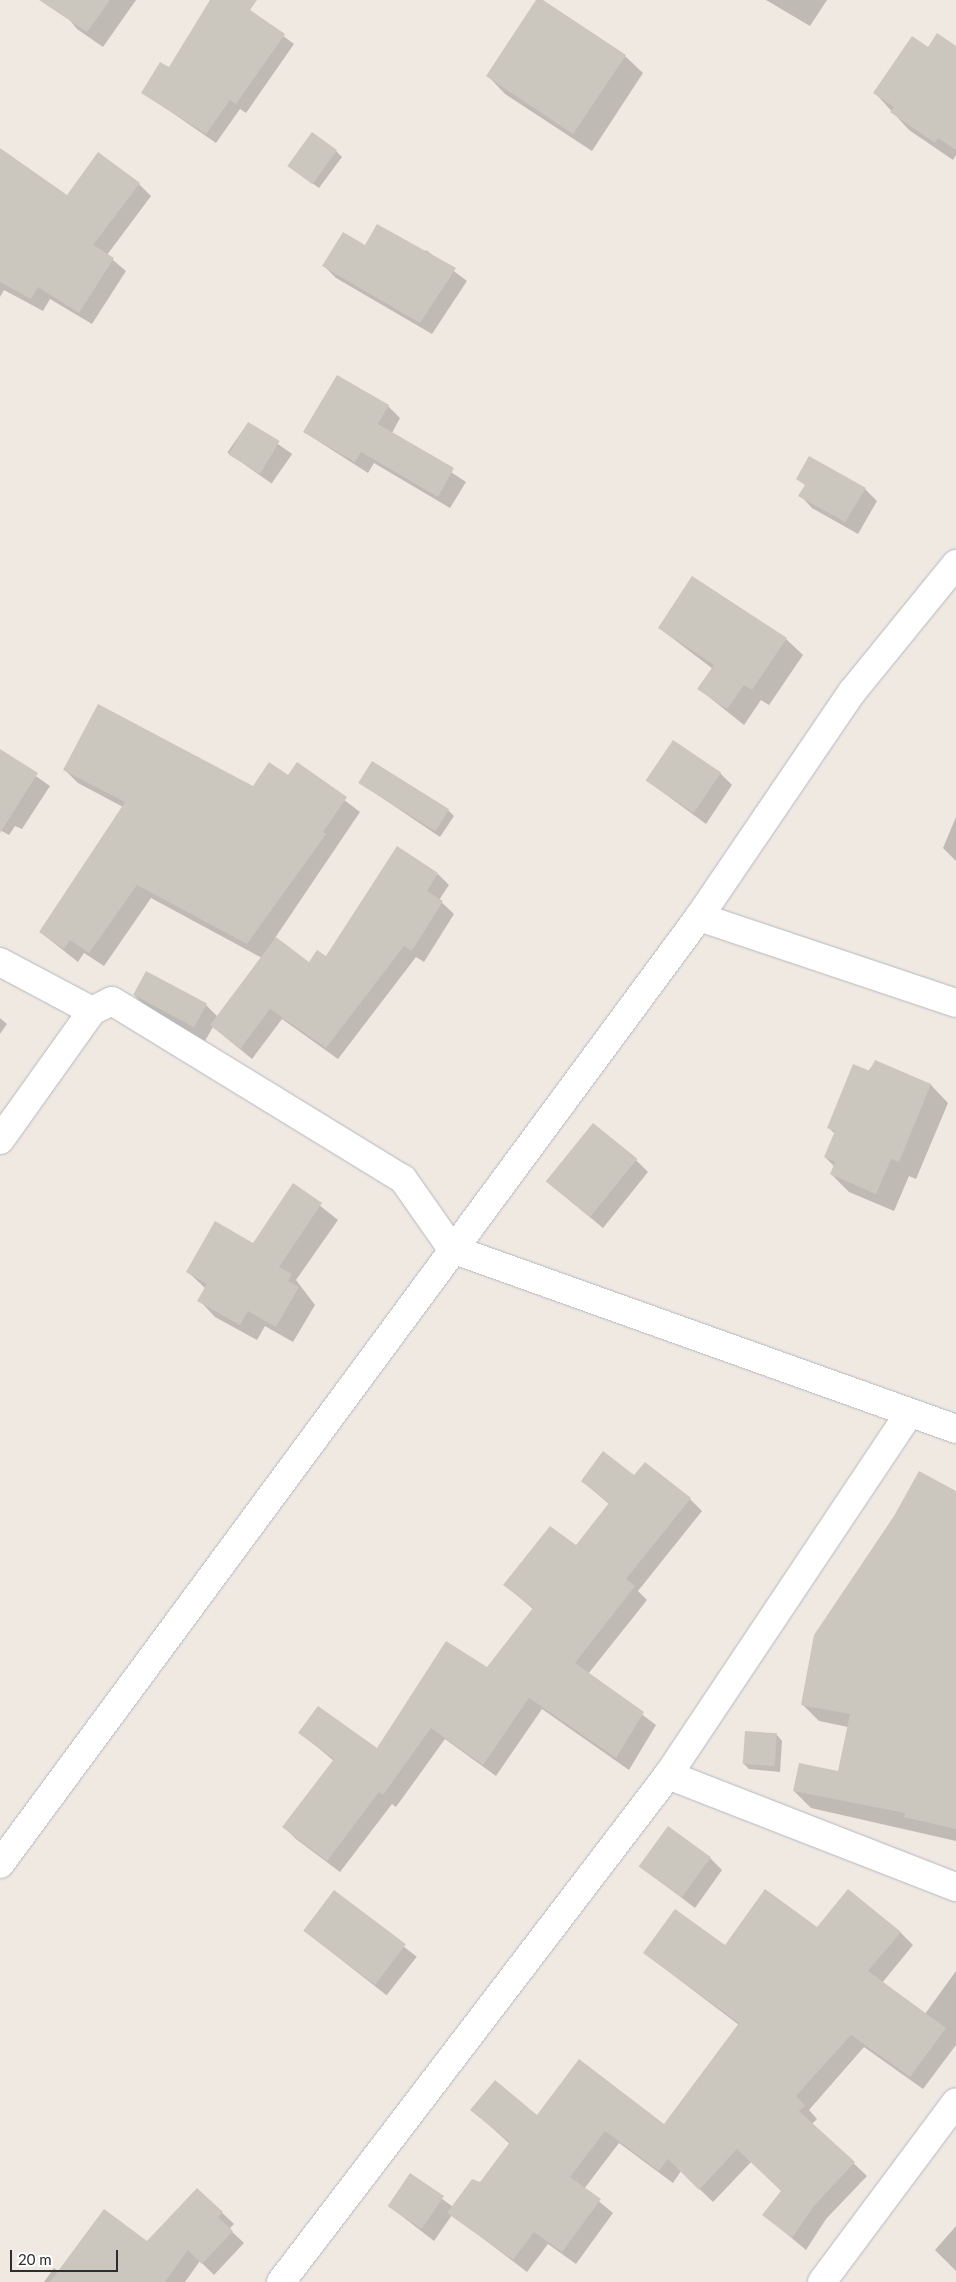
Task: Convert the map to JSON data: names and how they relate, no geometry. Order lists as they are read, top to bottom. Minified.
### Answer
{"scale_bar":"20 m"}
